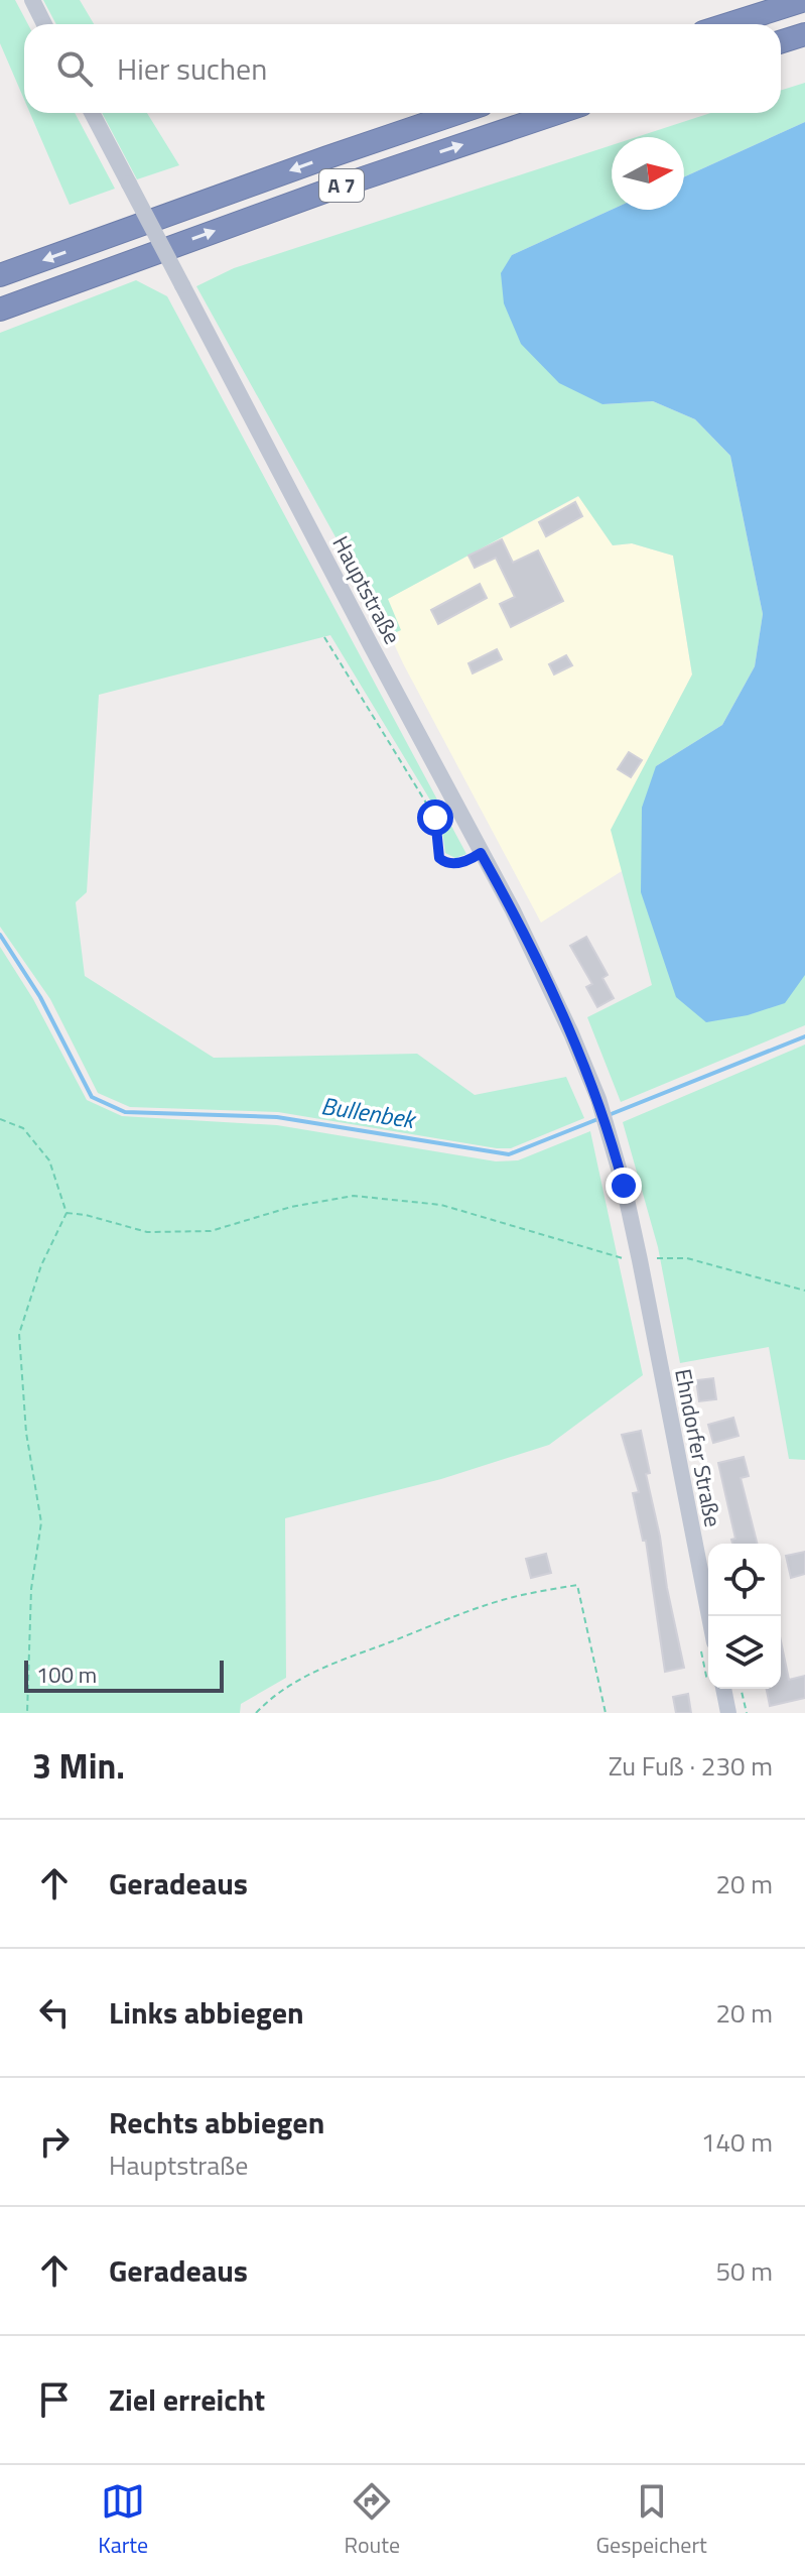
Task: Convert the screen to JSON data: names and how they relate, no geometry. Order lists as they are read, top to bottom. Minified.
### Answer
{"streets":{"highway":["A 7"],"street":["Hauptstraße","Ehndorfer Straße"]},"crossings":[["Hauptstraße","Ehndorfer Straße"]],"water":["Bullenbek"],"scale_bar":"100 m","north":"right","page":{"search":"Hier suchen","scale":"100 m","heading":["3 Min.","Zu Fuß · 230 m"],"list":[["Geradeaus","20 m"],["Links abbiegen","20 m"],["Rechts abbiegen","Hauptstraße","140 m"],["Geradeaus","50 m"],"Ziel erreicht"],"nav":["Karte","Route","Gespeichert"]}}
